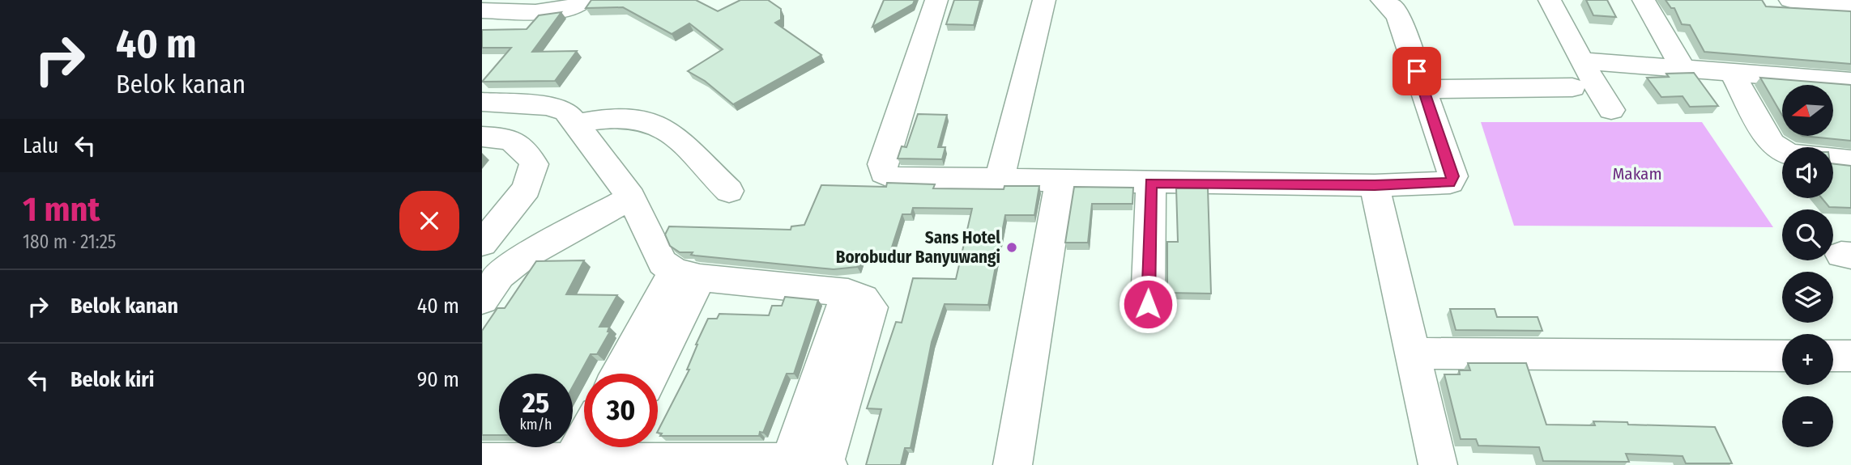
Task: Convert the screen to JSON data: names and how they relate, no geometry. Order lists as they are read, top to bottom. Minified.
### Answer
{"parks":["Makam"],"places":["Sans Hotel Borobudur Banyuwangi"],"north":"left","page":{"turn":["40 m","Belok kanan"],"map_buttons":["+","−"],"then":"Lalu","heading":["1 mnt","180 m · 21:25"],"list":[{"name":"Belok kanan","value":"40 m"},{"name":"Belok kiri","value":"90 m"}],"speed":"25 km/h","limit":"30"}}
